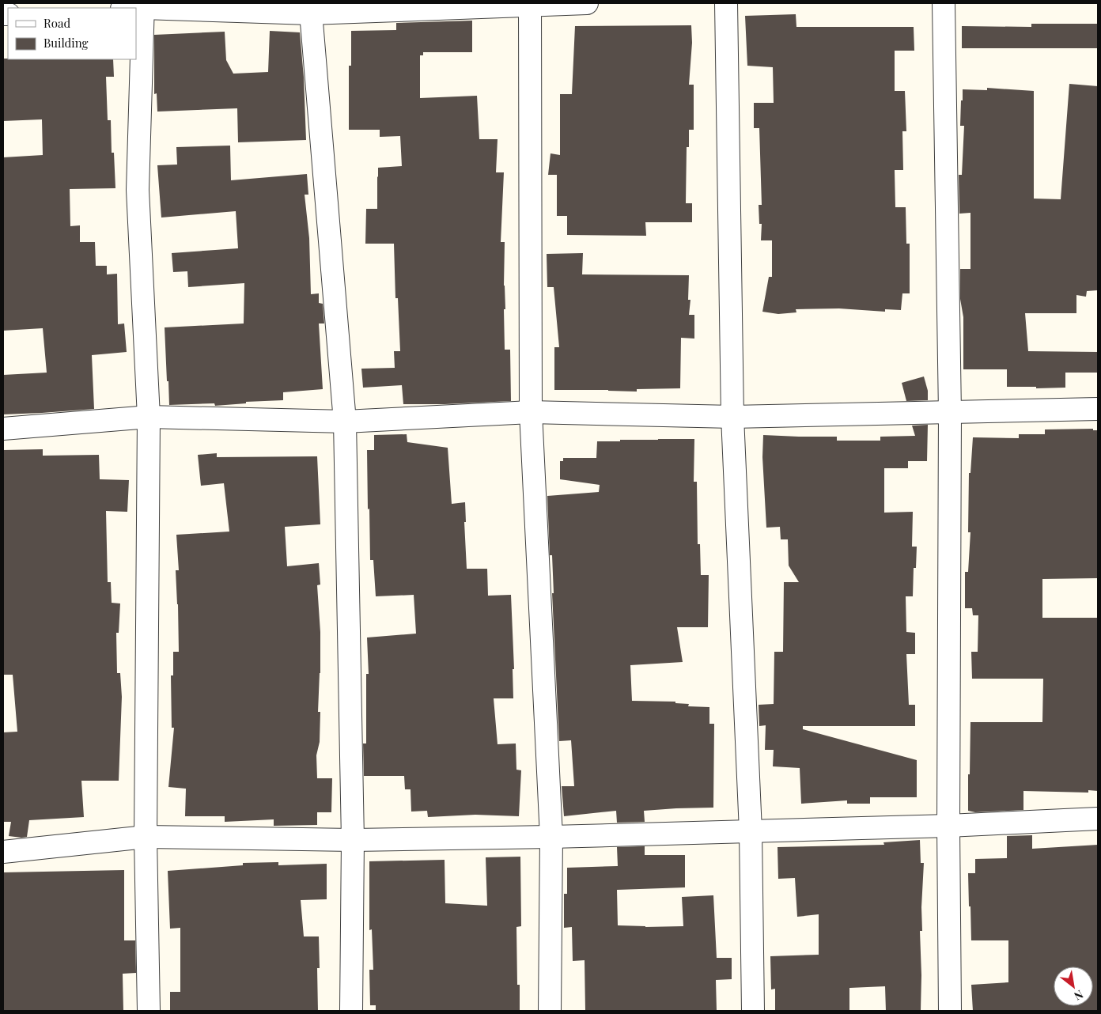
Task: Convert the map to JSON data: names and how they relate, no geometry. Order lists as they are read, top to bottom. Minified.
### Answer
{"legend":["Road","Building"],"north":"bottom right"}
